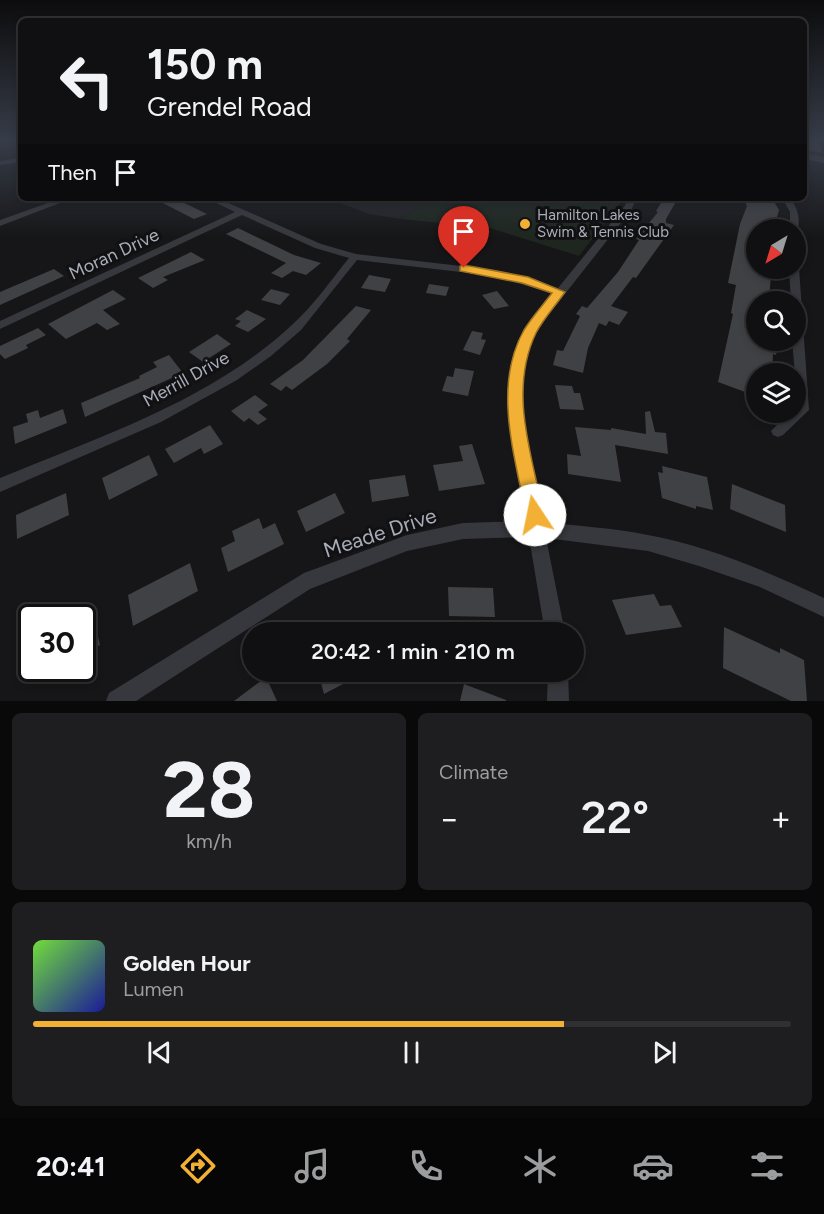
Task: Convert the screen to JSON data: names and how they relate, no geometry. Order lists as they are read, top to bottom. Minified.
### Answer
{"streets":{"street":["Moran Drive","Merrill Drive","Meade Drive"]},"places":["Hamilton Lakes Swim & Tennis Club"],"north":"bottom left","page":{"turn":["150 m","Grendel Road"],"then":"Then","limit":"30","trip":"20:42 · 1 min · 210 m","tile":[["28","km/h"],"Climate"],"heat":["−","22°","+"],"song":["Golden Hour","Lumen"],"tabs":"20:41"}}
